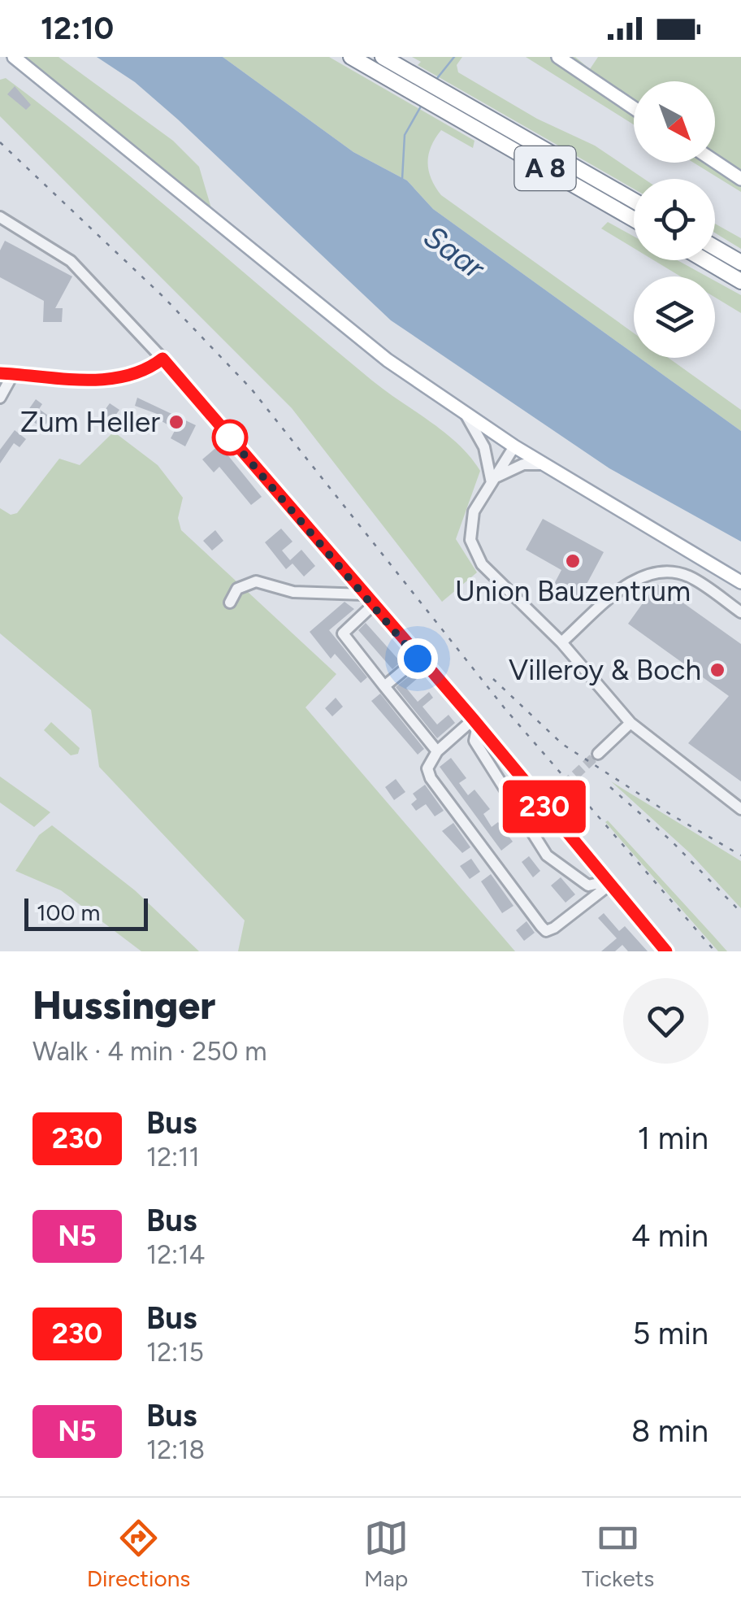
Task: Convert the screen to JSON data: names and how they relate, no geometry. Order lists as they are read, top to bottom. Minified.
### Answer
{"streets":{"highway":["A 8"]},"water":["Saar"],"places":["Zum Heller","Union Bauzentrum","Villeroy & Boch"],"lines":["bus line 230"],"scale_bar":"100 m","north":"bottom right","page":{"status":"12:10","on_map":"230","scale":"100 m","heading":["Hussinger","Walk · 4 min · 250 m"],"list":[{"mark":"230","name":"Bus","note":"12:11","value":"1 min"},{"mark":"N5","name":"Bus","note":"12:14","value":"4 min"},{"mark":"230","name":"Bus","note":"12:15","value":"5 min"},{"mark":"N5","name":"Bus","note":"12:18","value":"8 min"}],"tabs":["Directions","Map","Tickets"]}}
